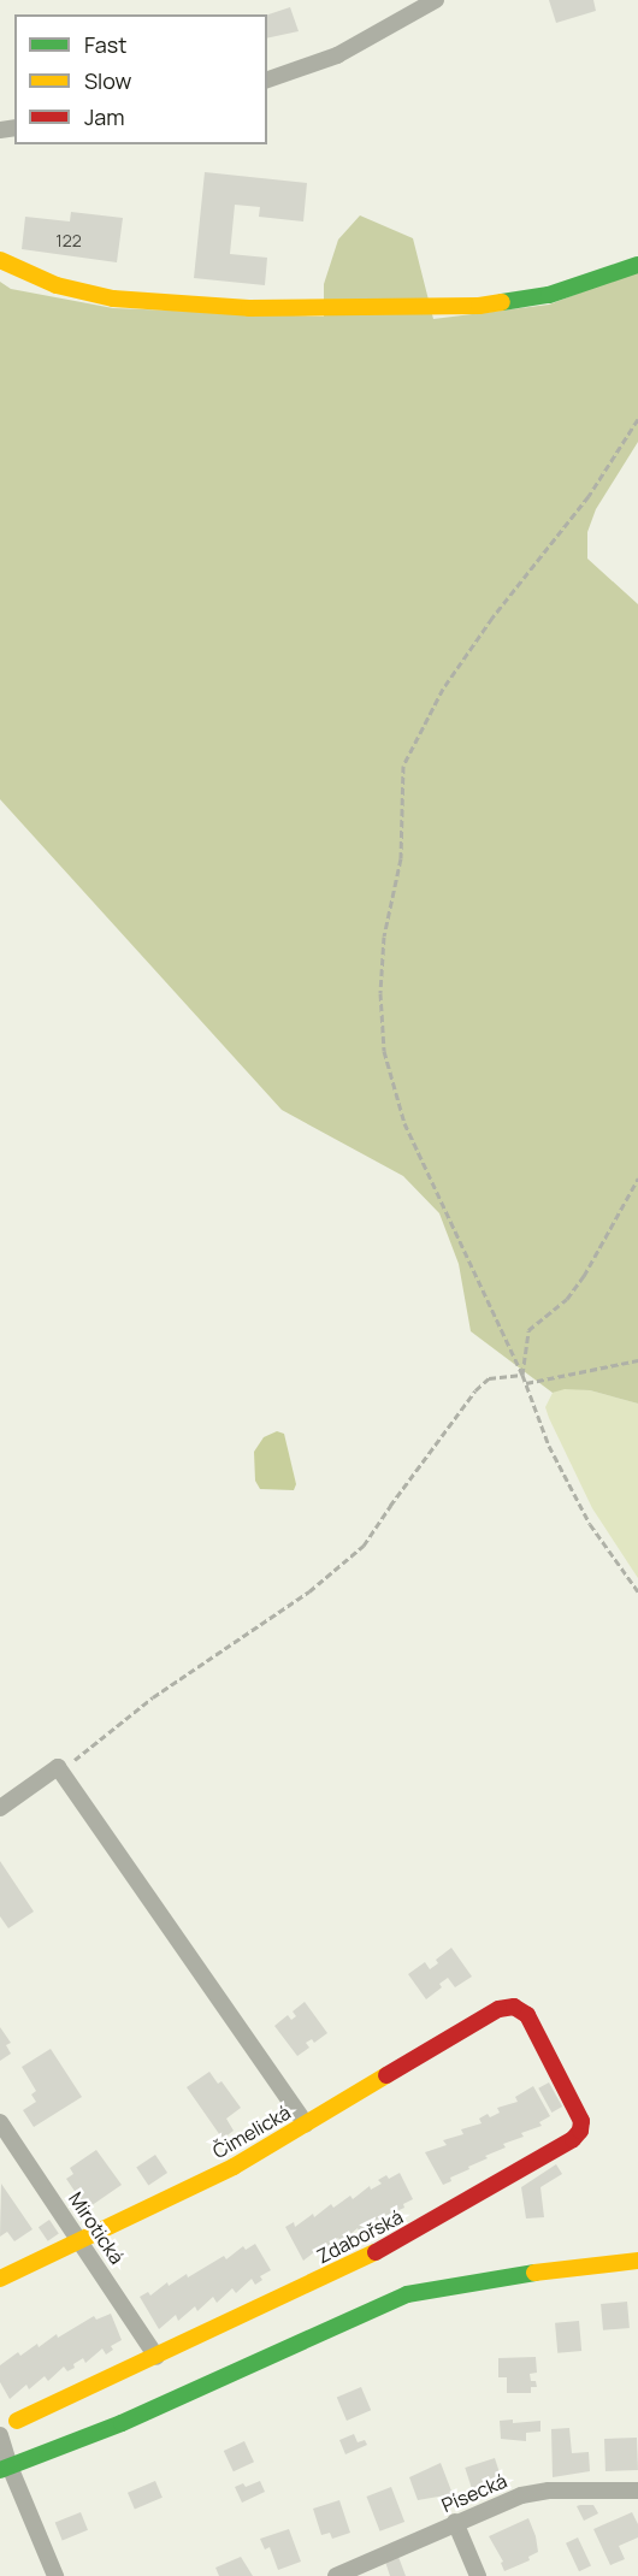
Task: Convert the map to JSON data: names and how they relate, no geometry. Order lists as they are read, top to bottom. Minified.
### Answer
{"streets":{"street":["Čimelická","Mirotická","Zdabořská","Písecká"]},"crossings":[["Čimelická","Mirotická"],["Čimelická","Zdabořská"],["Mirotická","Zdabořská"]],"house_numbers":["122"],"legend":["Fast","Slow","Jam"]}
